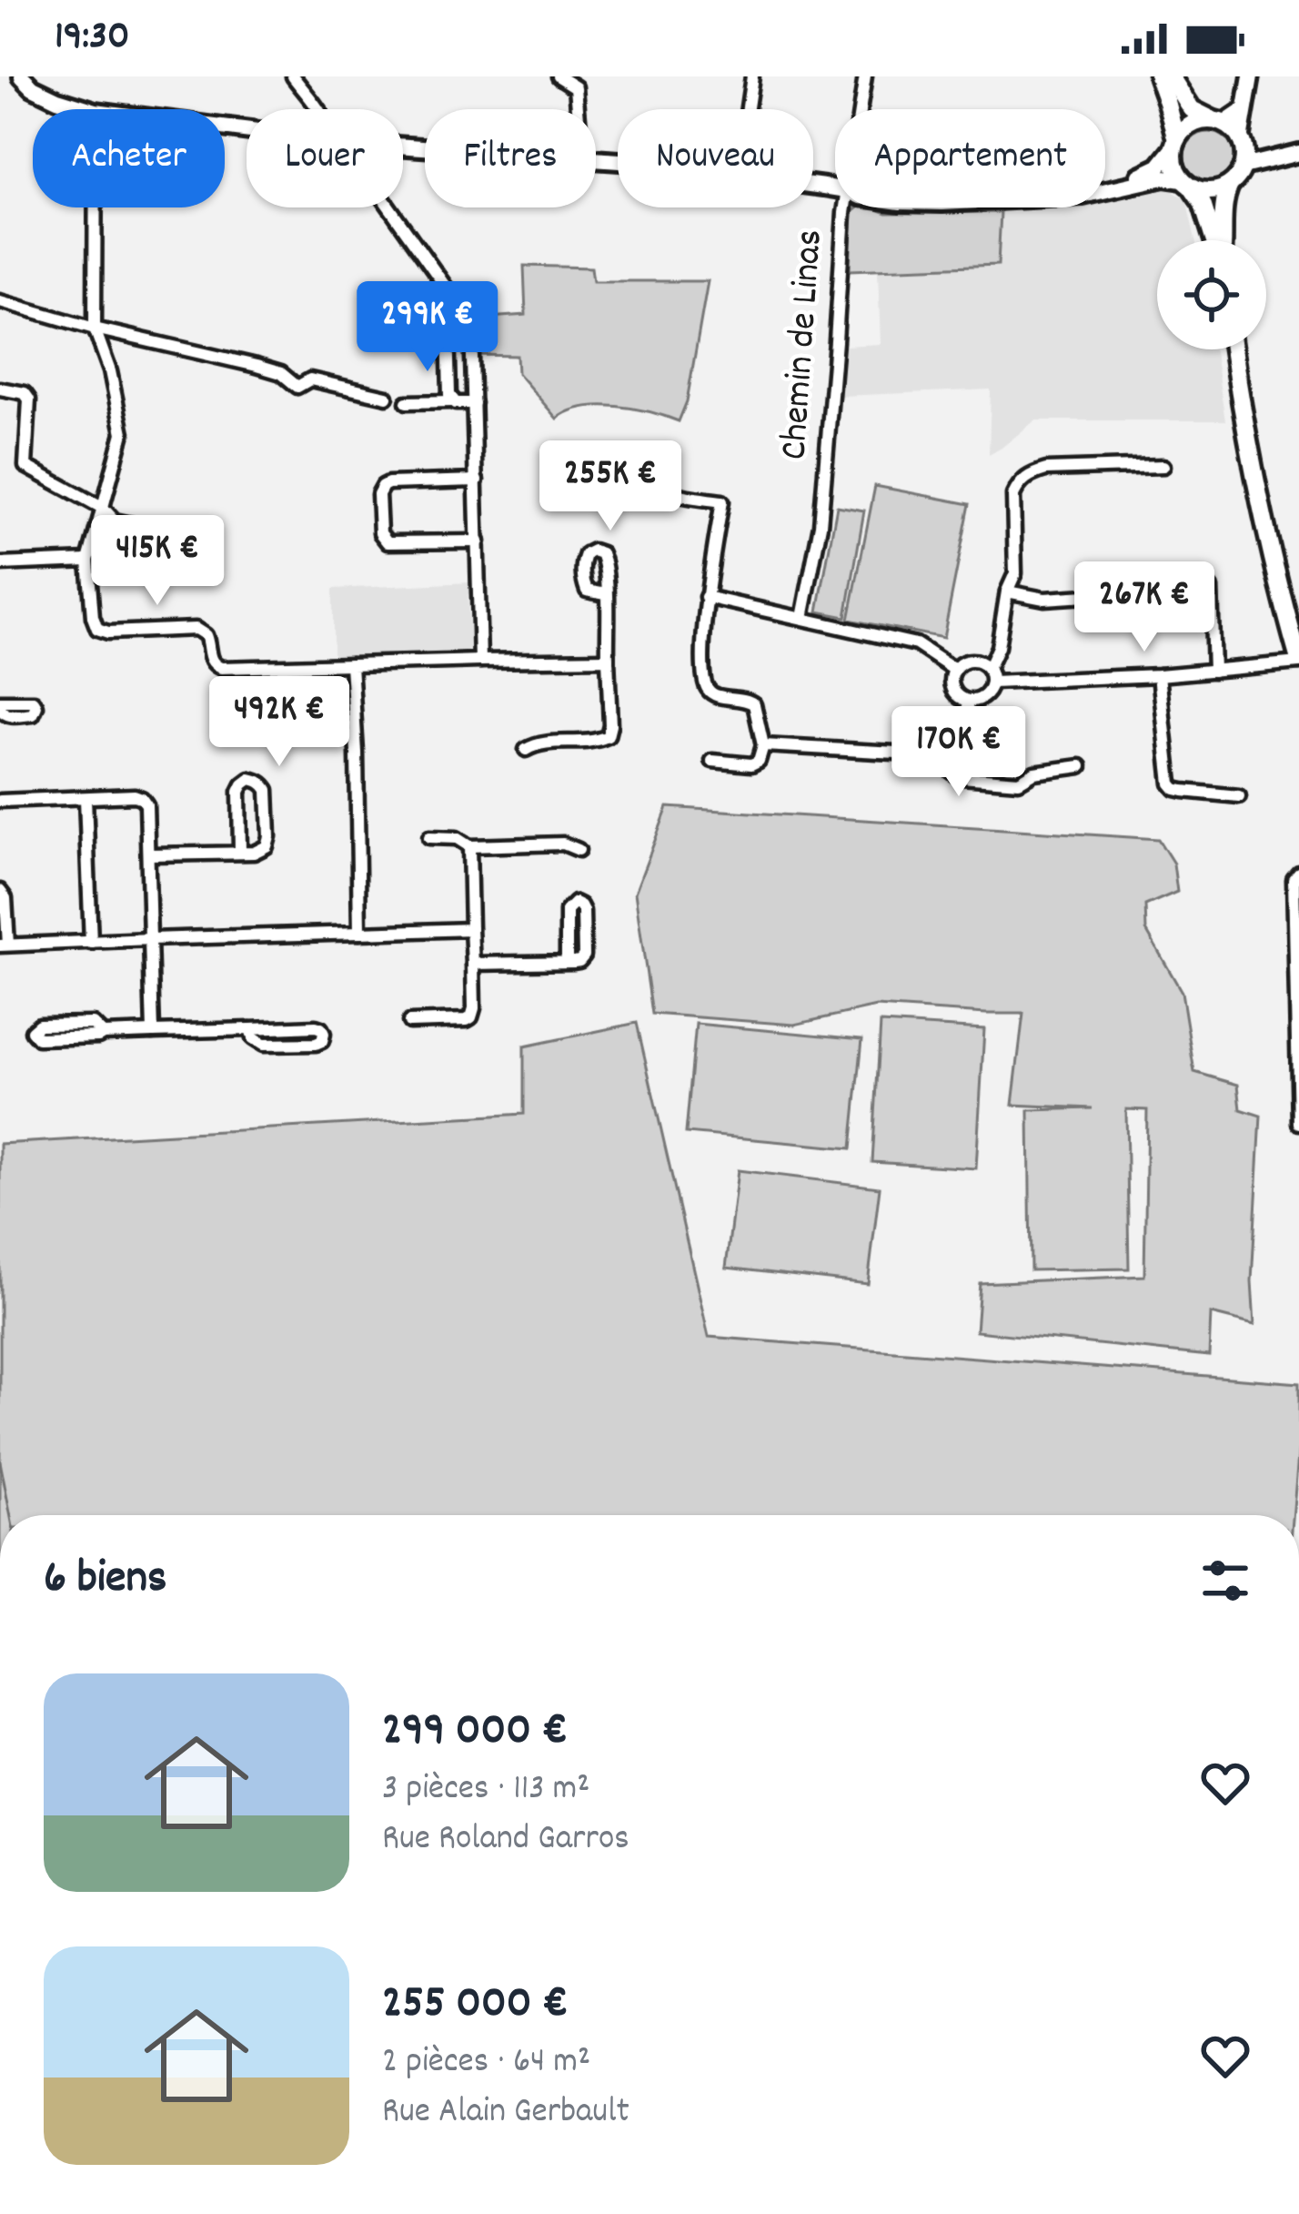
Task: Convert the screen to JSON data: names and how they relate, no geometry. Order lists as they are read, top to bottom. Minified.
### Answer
{"streets":{"street":["Chemin de Linas"]},"page":{"status":"19:30","chip":["Acheter","Louer","Filtres","Nouveau","Appartement"],"price":["299K €","255K €","415K €","267K €","492K €","170K €"],"heading":"6 biens","list":[{"name":"299 000 €","note":"3 pièces · 113 m² · Rue Roland Garros"},{"name":"255 000 €","note":"2 pièces · 64 m² · Rue Alain Gerbault"}]}}
